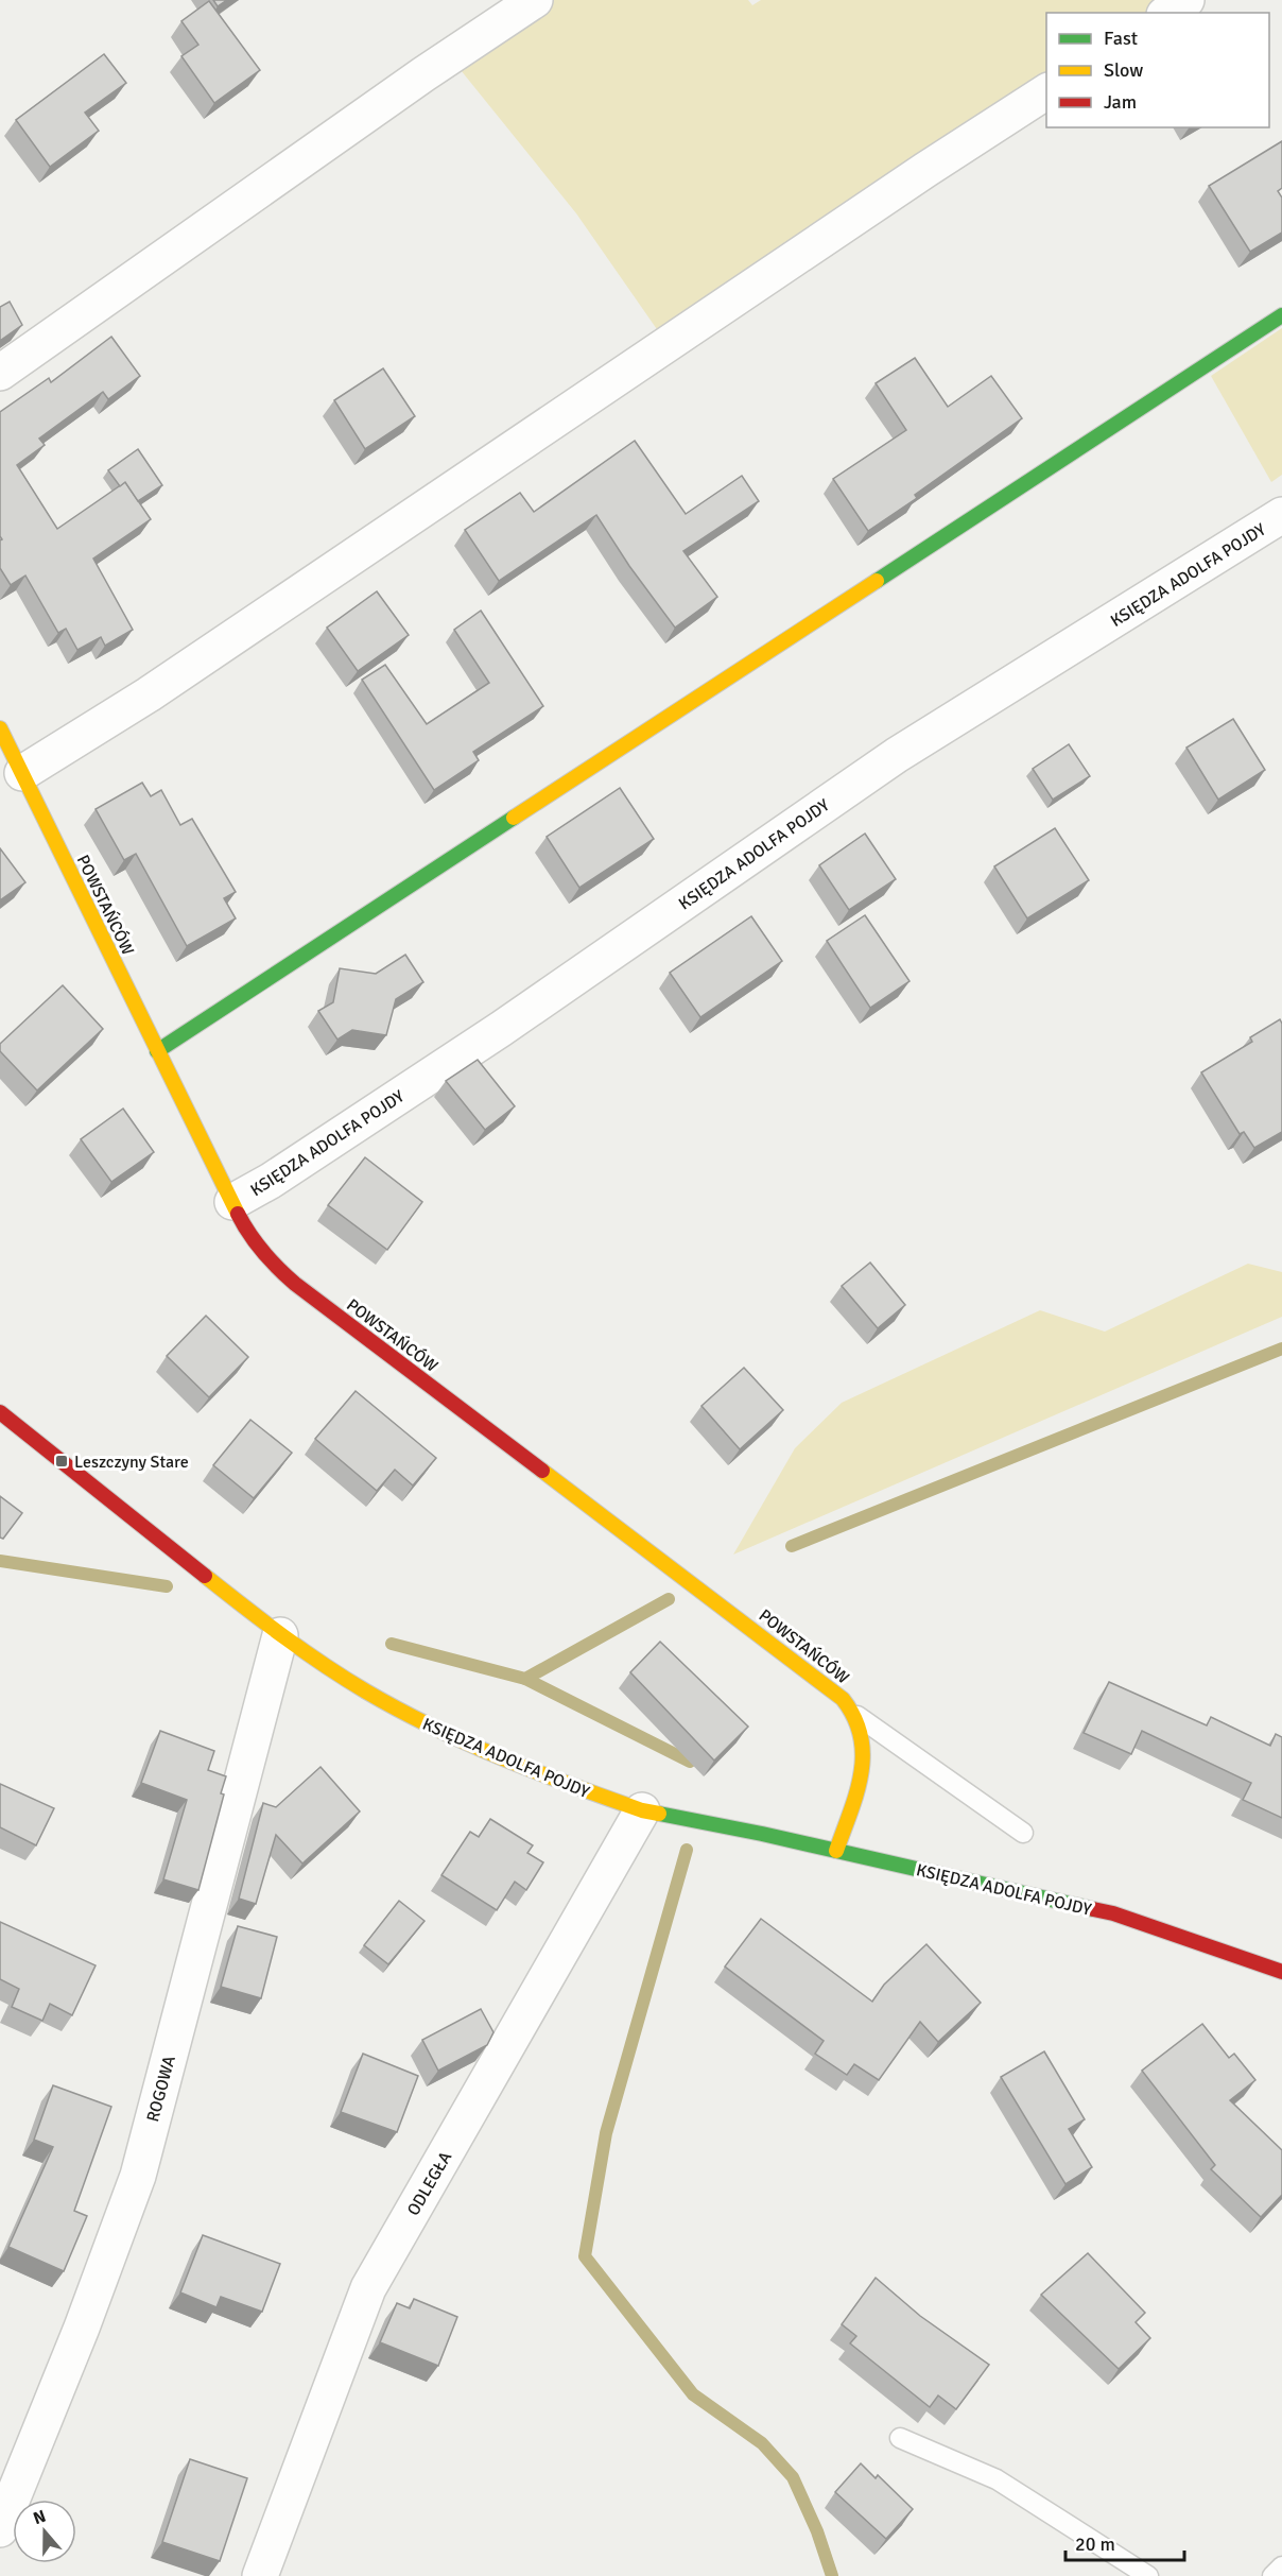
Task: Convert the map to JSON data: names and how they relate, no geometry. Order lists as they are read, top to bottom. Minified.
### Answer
{"streets":{"street":["KSIĘDZA ADOLFA POJDY","POWSTAŃCÓW","ROGOWA","ODLEGŁA"]},"crossings":[["KSIĘDZA ADOLFA POJDY","POWSTAŃCÓW"],["KSIĘDZA ADOLFA POJDY","ROGOWA"],["KSIĘDZA ADOLFA POJDY","ODLEGŁA"]],"places":{"transit":["Leszczyny Stare"]},"legend":["Fast","Slow","Jam"],"scale_bar":"20 m","north":"top"}
